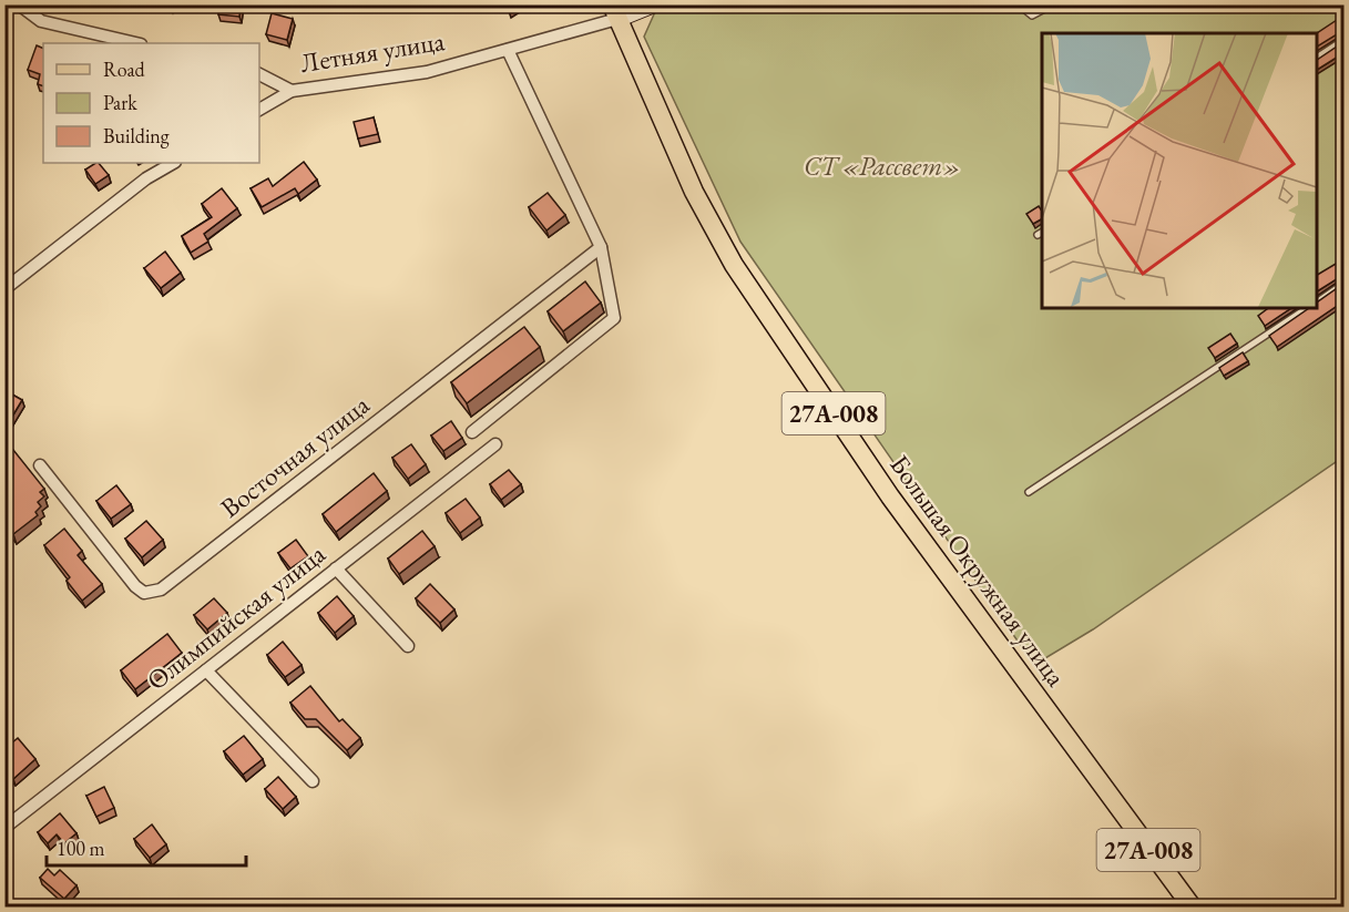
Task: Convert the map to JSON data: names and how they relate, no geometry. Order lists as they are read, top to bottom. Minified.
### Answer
{"streets":{"main road":["27А-008","Большая Окружная улица"],"street":["Летняя улица","Восточная улица","Олимпийская улица"]},"crossings":[["Летняя улица","Большая Окружная улица"]],"parks":["СТ «Рассвет»"],"legend":["Road","Park","Building"],"scale_bar":"100 m"}
